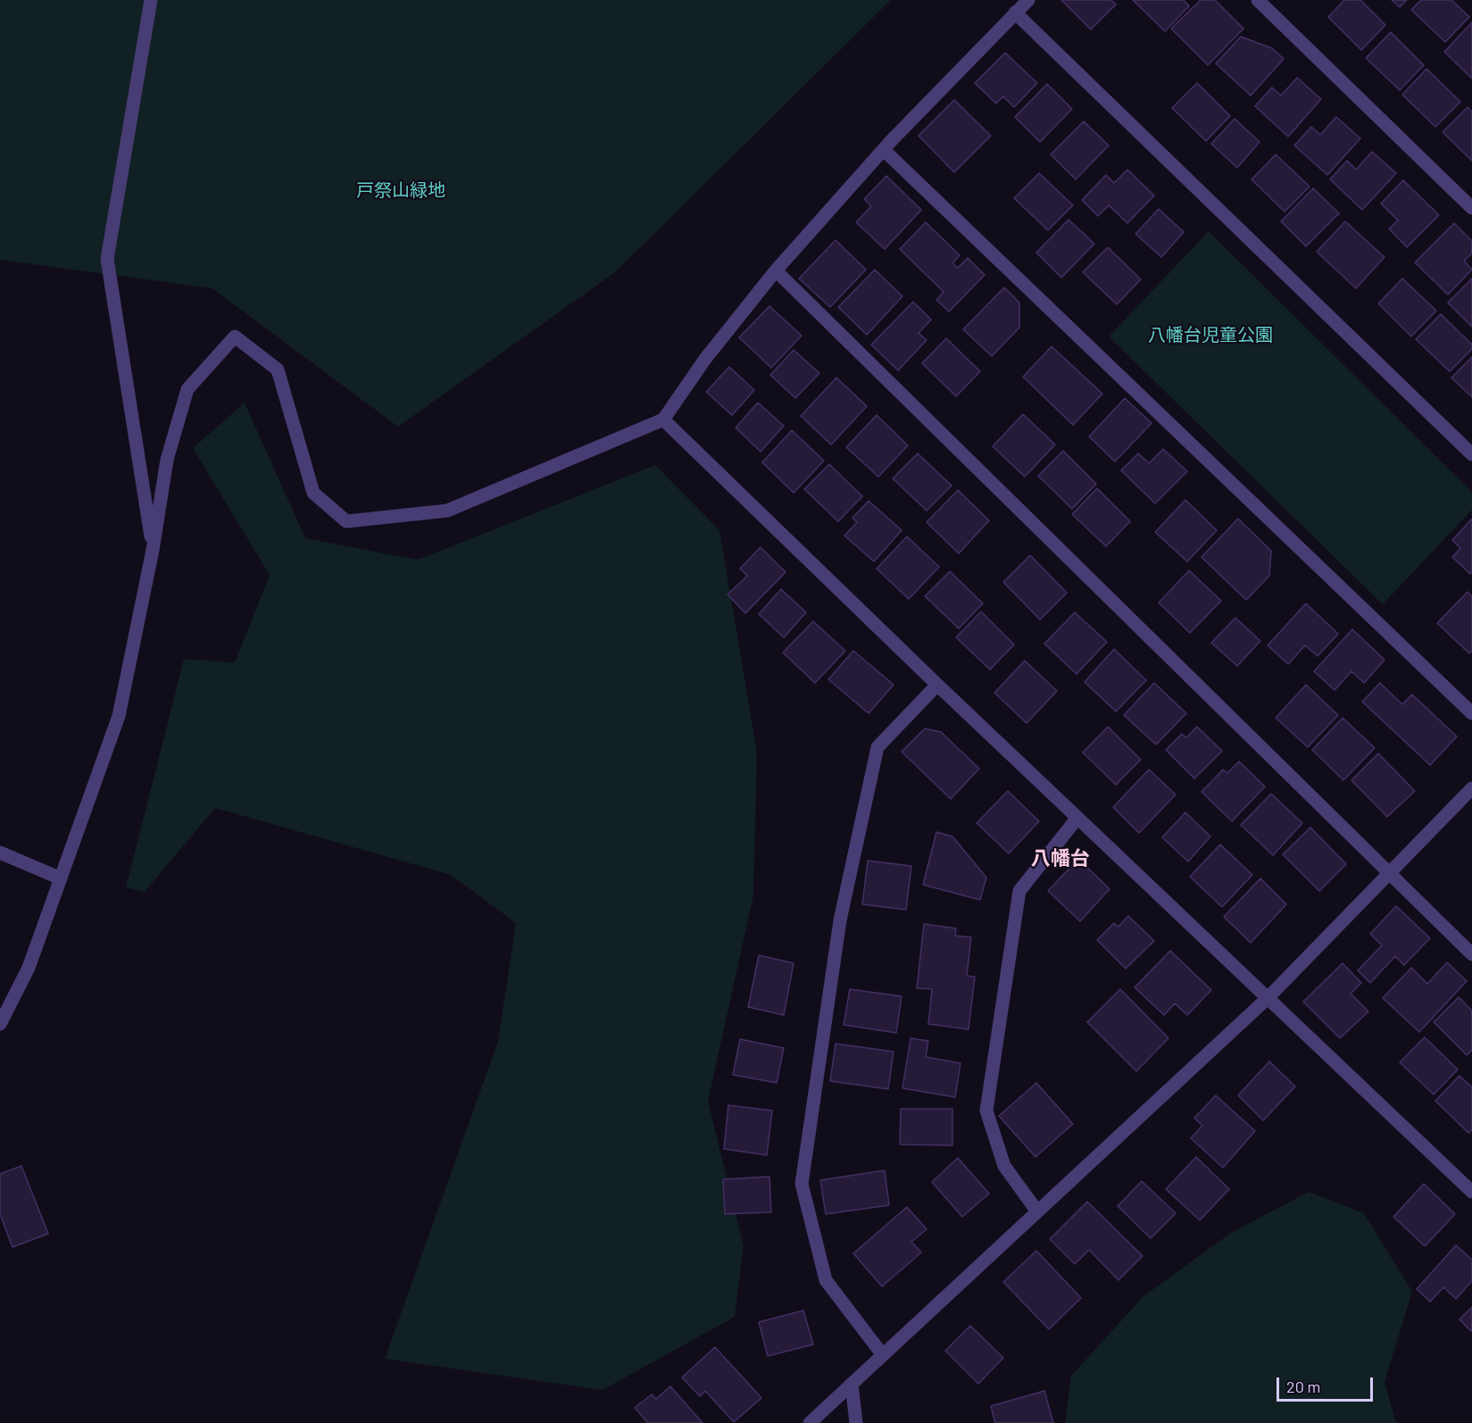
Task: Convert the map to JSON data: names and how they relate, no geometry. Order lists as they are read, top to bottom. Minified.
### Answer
{"districts":["八幡台"],"parks":["戸祭山緑地","八幡台児童公園"],"scale_bar":"20 m"}
